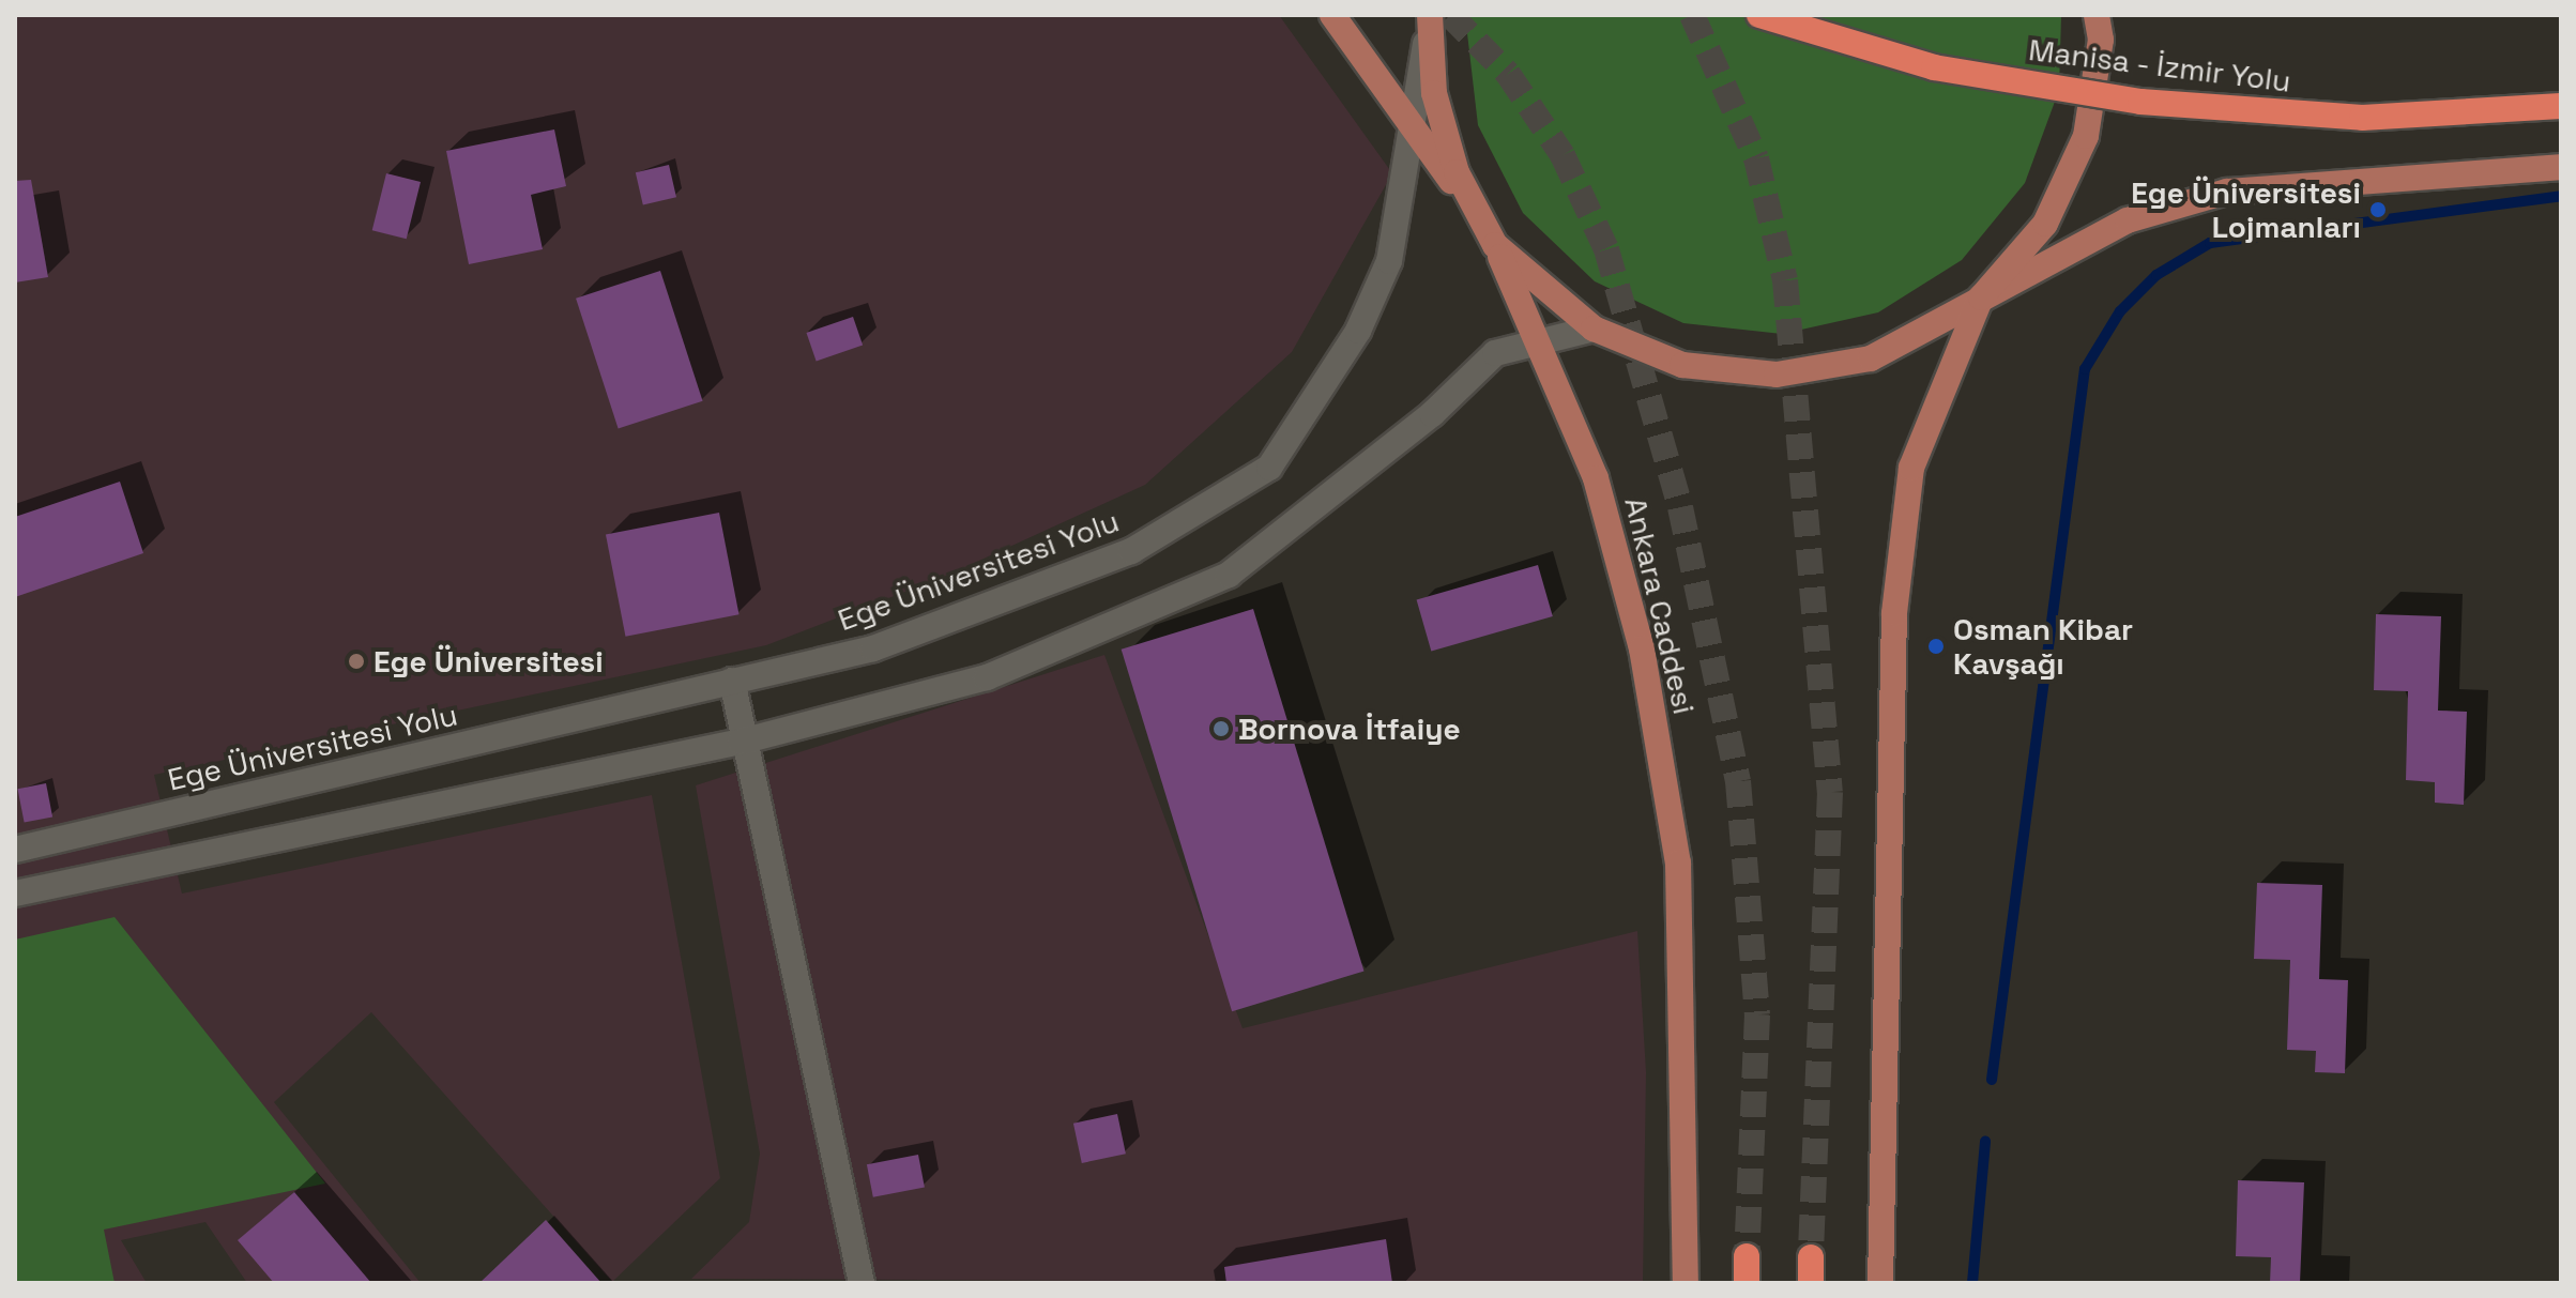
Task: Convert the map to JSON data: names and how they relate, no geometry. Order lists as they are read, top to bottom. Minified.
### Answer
{"streets":{"highway":["Manisa - İzmir Yolu"],"main road":["Ankara Caddesi"],"street":["Ege Üniversitesi Yolu"]},"crossings":[["Ege Üniversitesi Yolu","Ankara Caddesi"]],"places":["Ege Üniversitesi Lojmanları","Osman Kibar Kavşağı","Ege Üniversitesi","Bornova İtfaiye"]}
